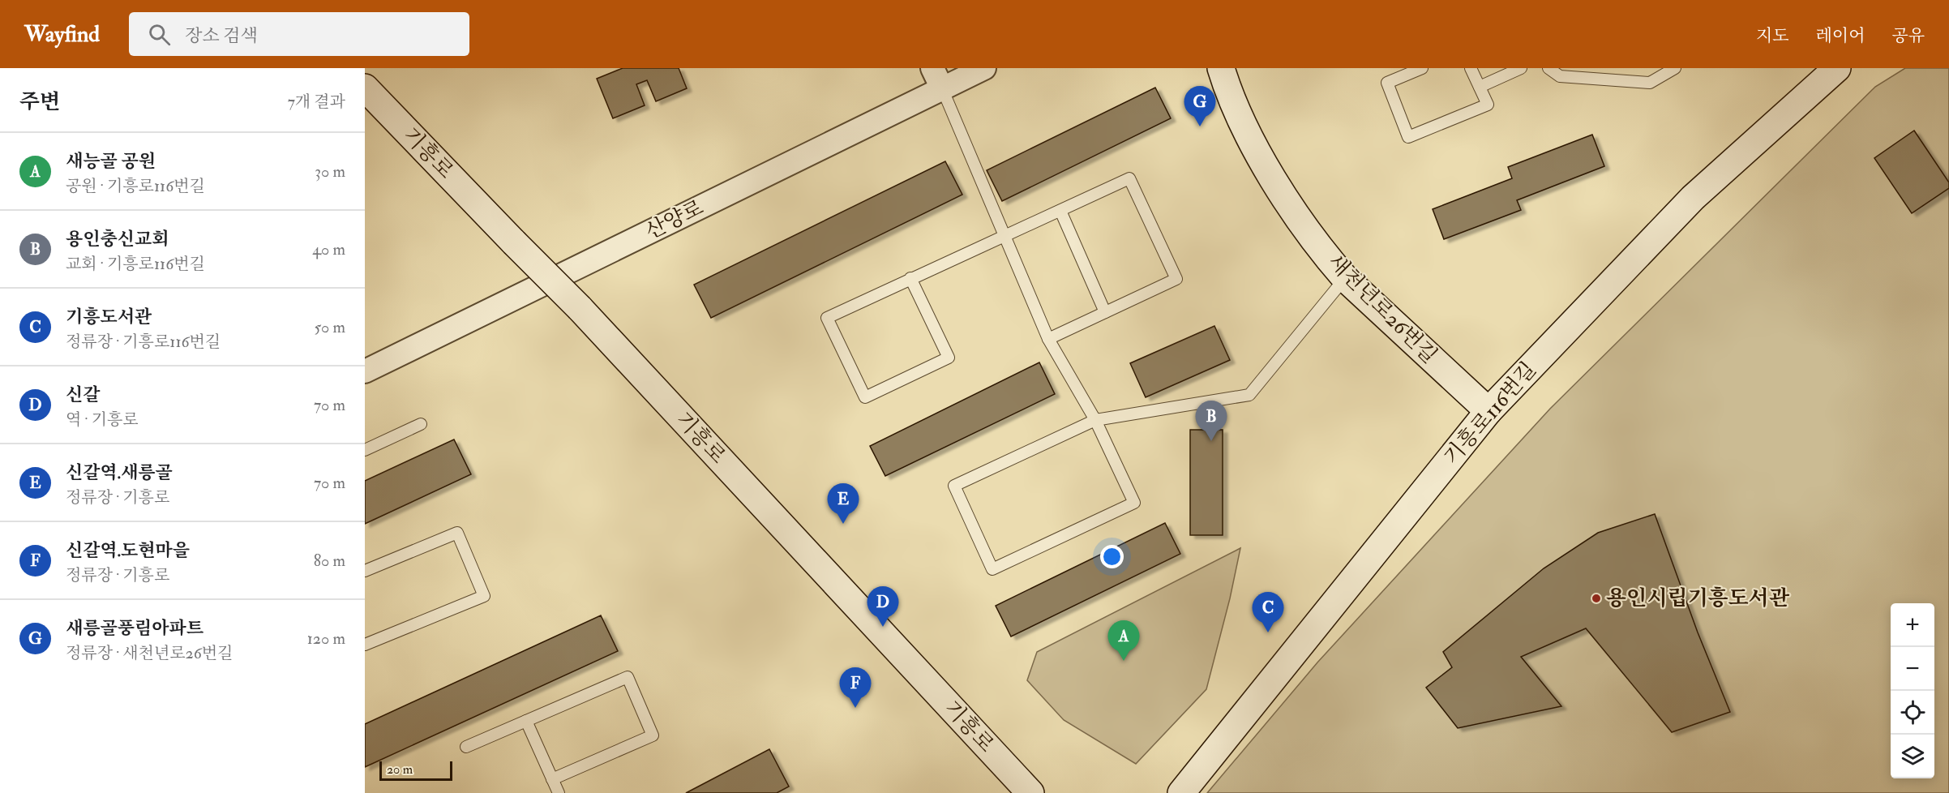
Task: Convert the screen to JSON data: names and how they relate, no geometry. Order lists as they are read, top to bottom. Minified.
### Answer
{"streets":{"street":["기흥로","산양로","새천년로26번길","기흥로116번길"]},"crossings":[["새천년로26번길","기흥로116번길"]],"places":["용인시립기흥도서관"],"scale_bar":"20 m","page":{"header":"Wayfind","search":"장소 검색","nav":["지도","레이어","공유"],"heading":["주변","7개 결과"],"pins":["G","B","E","D","C","A","F"],"list":[{"mark":"A","name":"새능골 공원","note":"공원 · 기흥로116번길","value":"30 m"},{"mark":"B","name":"용인충신교회","note":"교회 · 기흥로116번길","value":"40 m"},{"mark":"C","name":"기흥도서관","note":"정류장 · 기흥로116번길","value":"50 m"},{"mark":"D","name":"신갈","note":"역 · 기흥로","value":"70 m"},{"mark":"E","name":"신갈역.새릉골","note":"정류장 · 기흥로","value":"70 m"},{"mark":"F","name":"신갈역.도현마을","note":"정류장 · 기흥로","value":"80 m"},{"mark":"G","name":"새릉골풍림아파트","note":"정류장 · 새천년로26번길","value":"120 m"}],"map_buttons":["+","−"],"scale":"20 m"}}
